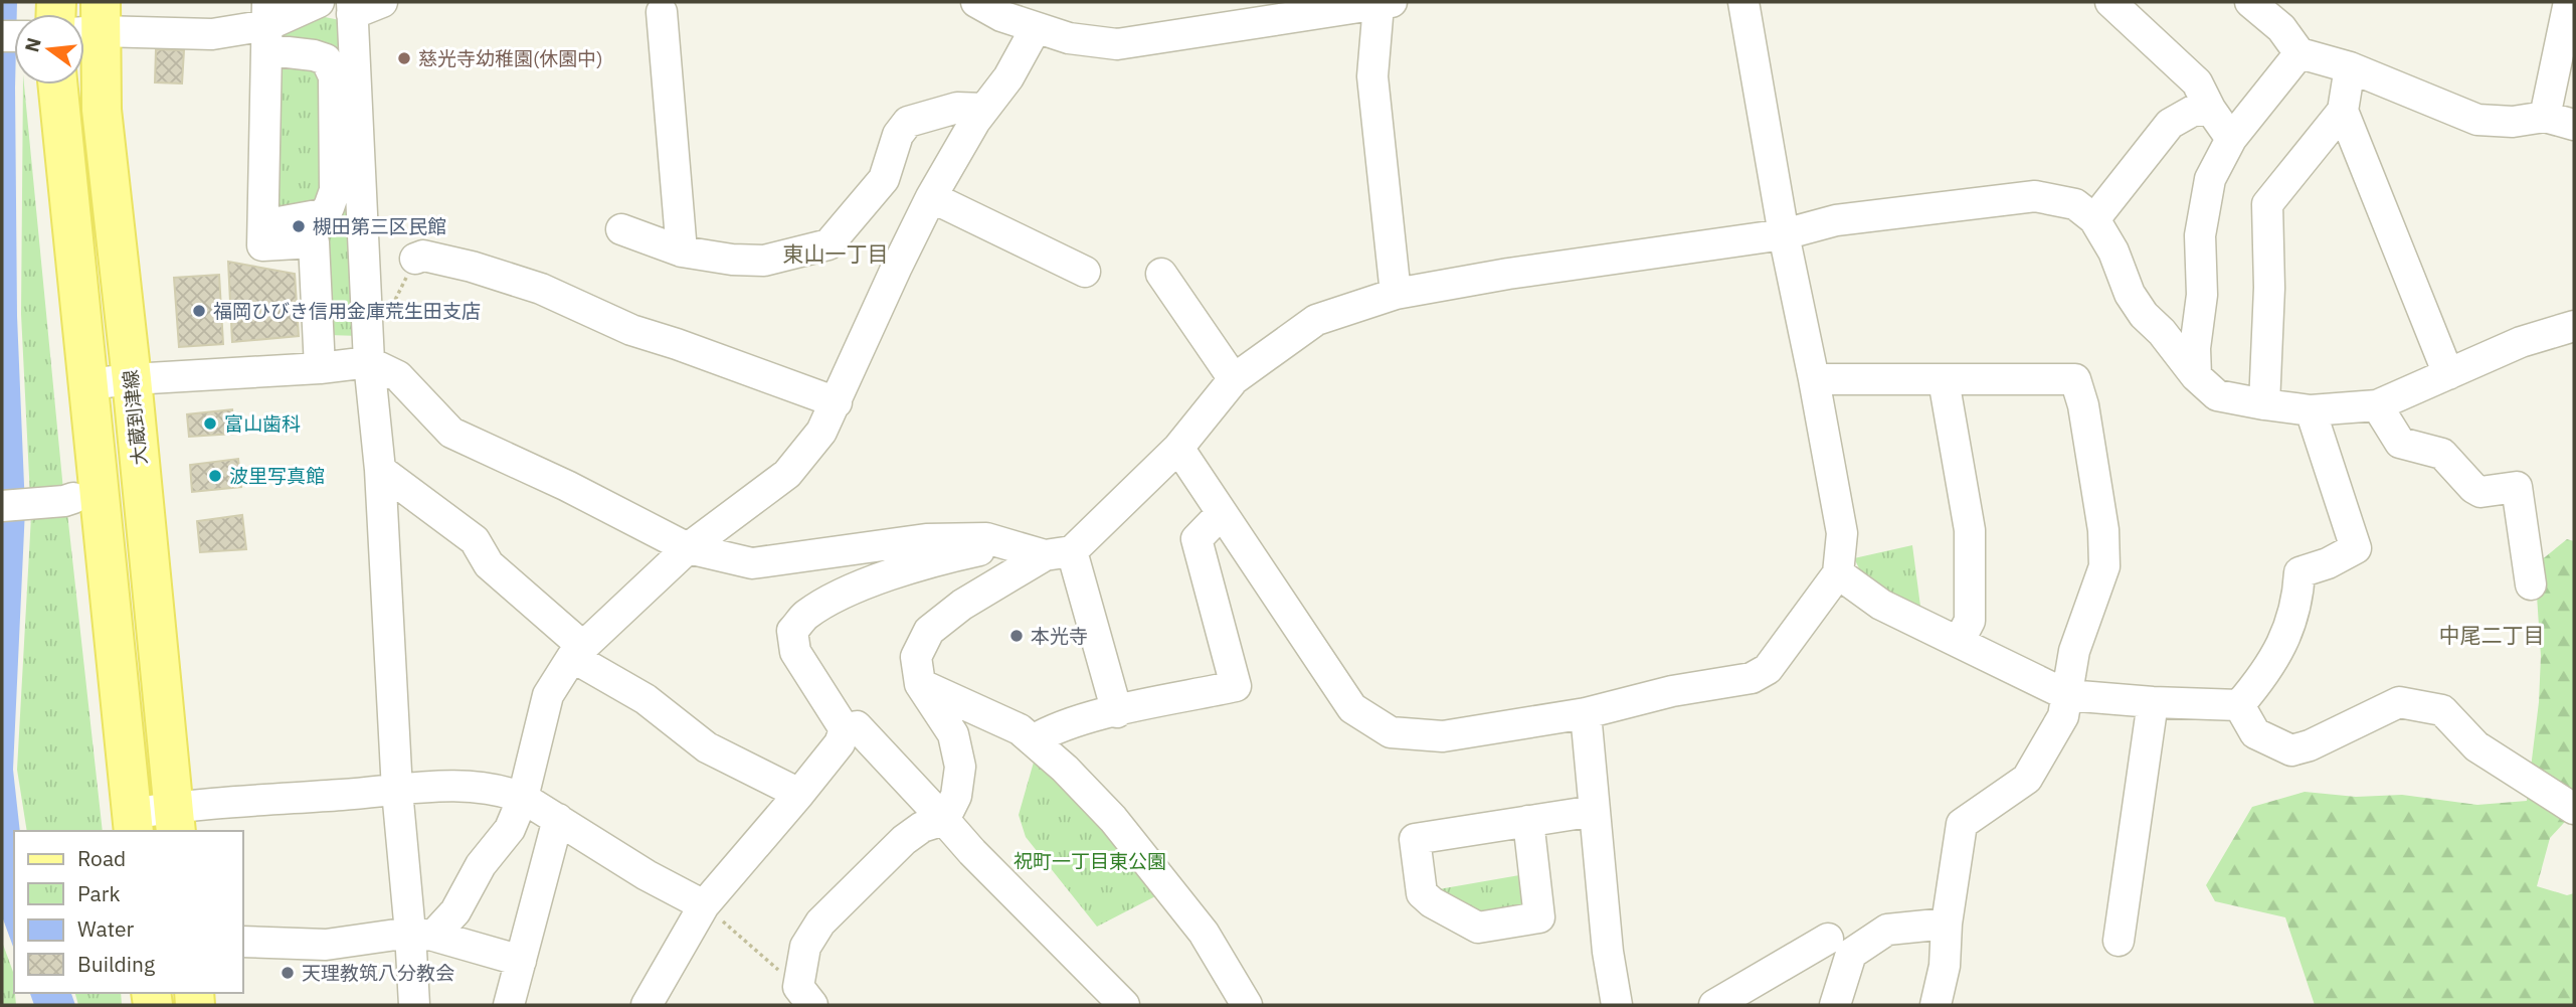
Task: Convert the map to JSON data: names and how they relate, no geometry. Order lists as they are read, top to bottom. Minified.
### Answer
{"streets":{"main road":["大蔵到津線"]},"districts":["東山一丁目","中尾二丁目"],"parks":["祝町一丁目東公園"],"places":["慈光寺幼稚園(休園中)","槻田第三区民館","福岡ひびき信用金庫荒生田支店","富山歯科","波里写真館","本光寺","天理教筑八分教会"],"legend":["Road","Park","Water","Building"],"north":"left"}
